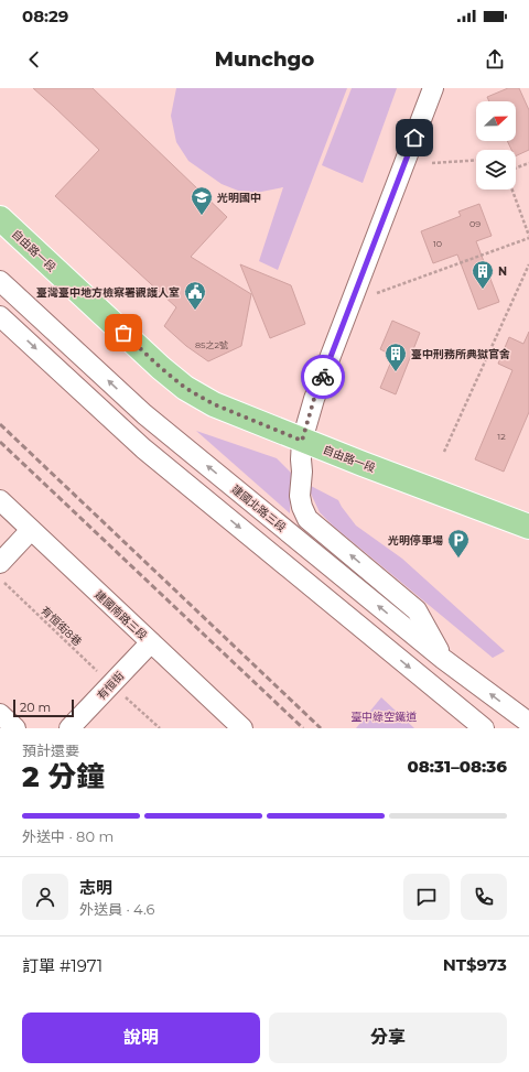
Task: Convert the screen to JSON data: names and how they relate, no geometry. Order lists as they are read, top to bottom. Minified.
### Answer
{"streets":{"main road":["自由路一段"],"street":["建國北路三段","建國南路三段","有恒街"],"path":["有恒街8巷"]},"crossings":[["建國南路三段","有恒街"],["有恒街8巷","有恒街"]],"parks":["臺中綠空鐵道"],"places":{"school or university":["光明國中"],"building":["N","臺中刑務所典獄官舍"],"public building":["臺灣臺中地方檢察署觀護人室"],"parking":["光明停車場"]},"house_numbers":["09","10","85之2號","12"],"scale_bar":"20 m","north":"right","page":{"status":"08:29","header":"Munchgo","scale":"20 m","heading":["2 分鐘","預計還要","08:31–08:36"],"panel":["志明","外送員 · 4.6","訂單 #1971","NT$973"],"bar":"外送中 · 80 m","buttons":["說明","分享"]}}
